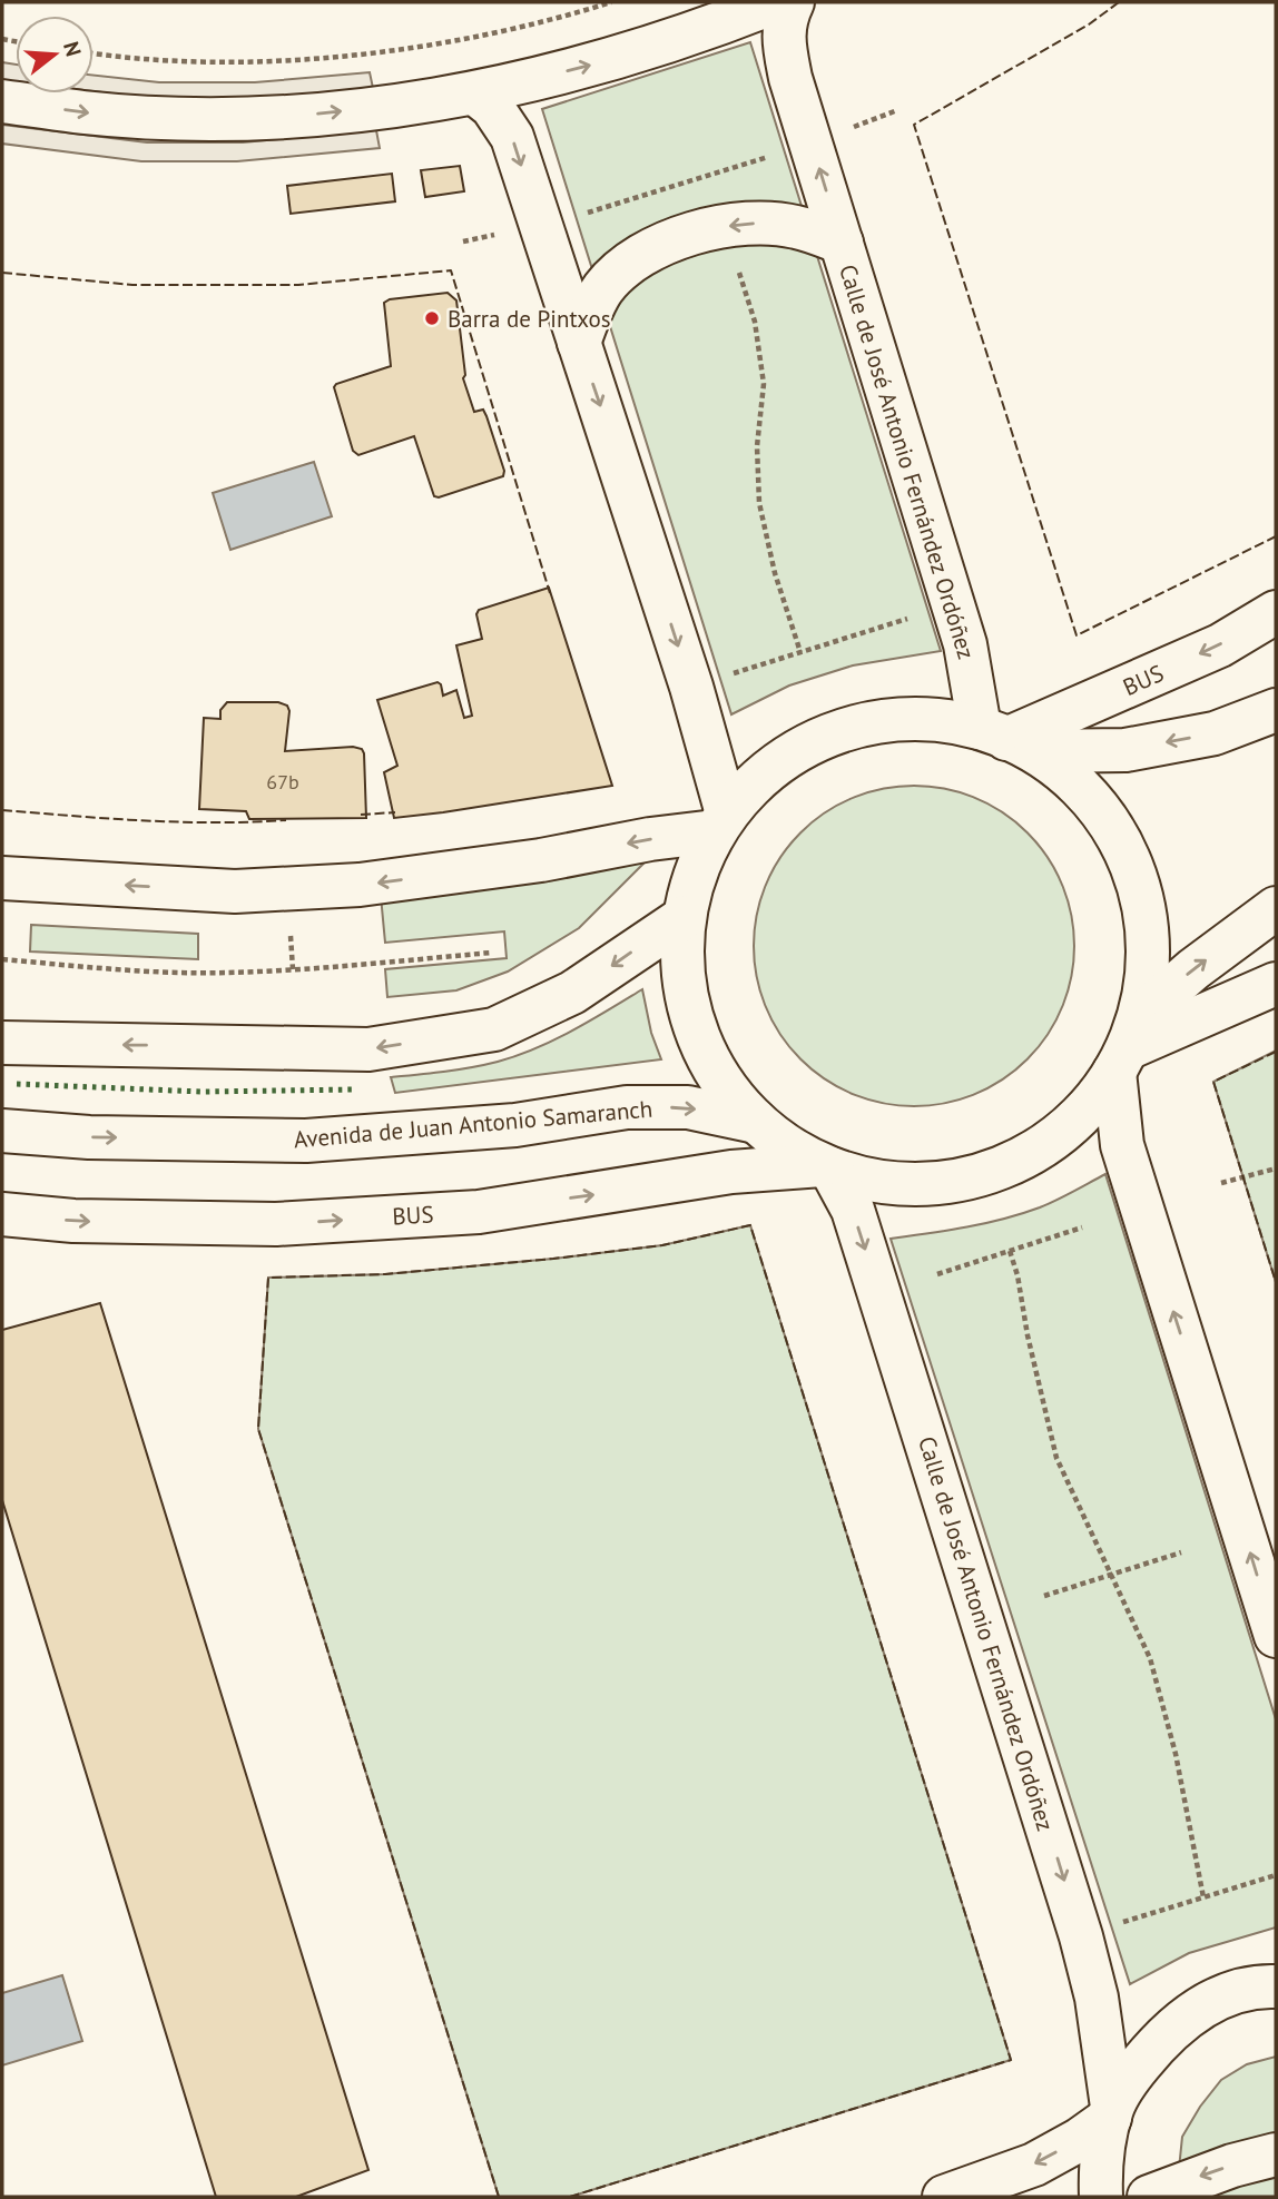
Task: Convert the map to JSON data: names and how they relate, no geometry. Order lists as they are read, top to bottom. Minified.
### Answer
{"streets":{"street":["Calle de José Antonio Fernández Ordóñez","BUS","Avenida de Juan Antonio Samaranch"]},"crossings":[["Calle de José Antonio Fernández Ordóñez","BUS"]],"places":["Barra de Pintxos"],"house_numbers":["67b"],"north":"right"}
